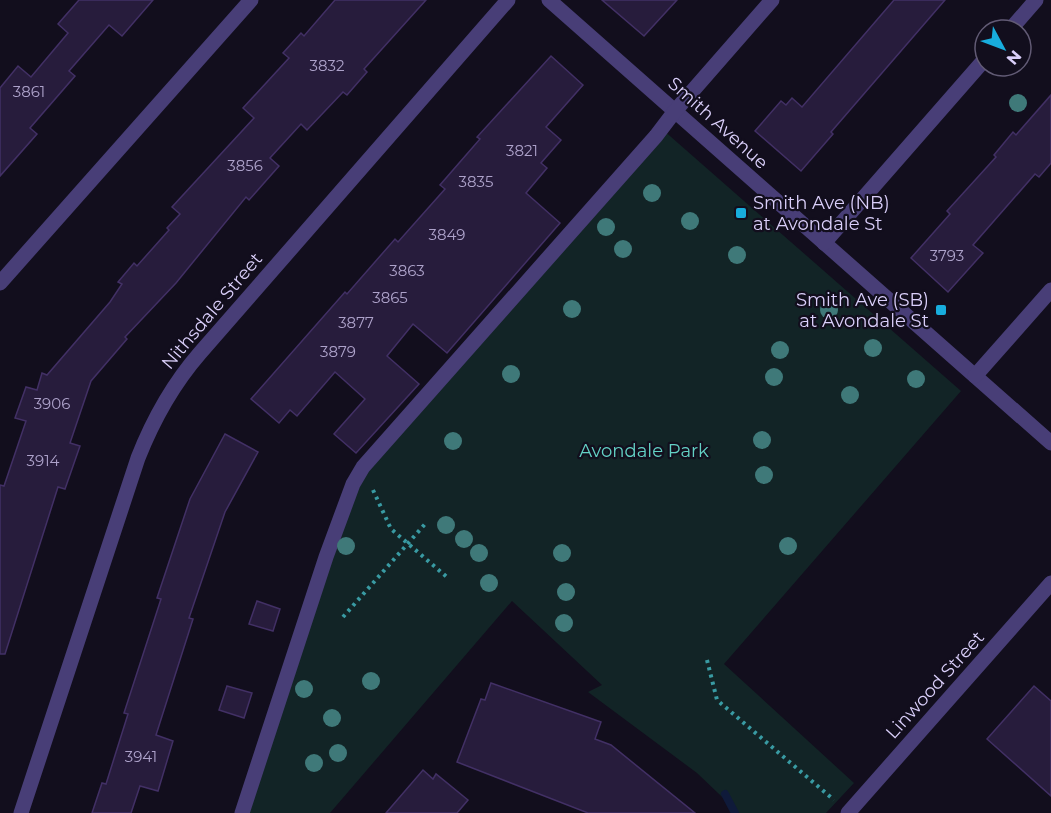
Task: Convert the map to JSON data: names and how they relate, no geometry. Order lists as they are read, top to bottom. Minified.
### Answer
{"streets":{"street":["Smith Avenue","Nithsdale Street","Linwood Street"]},"parks":["Avondale Park"],"places":{"transit":["Smith Ave (NB) at Avondale St","Smith Ave (SB) at Avondale St"]},"house_numbers":["3832","3861","3821","3856","3835","3849","3793","3863","3865","3877","3879","3906","3914","3941"],"north":"bottom right"}
